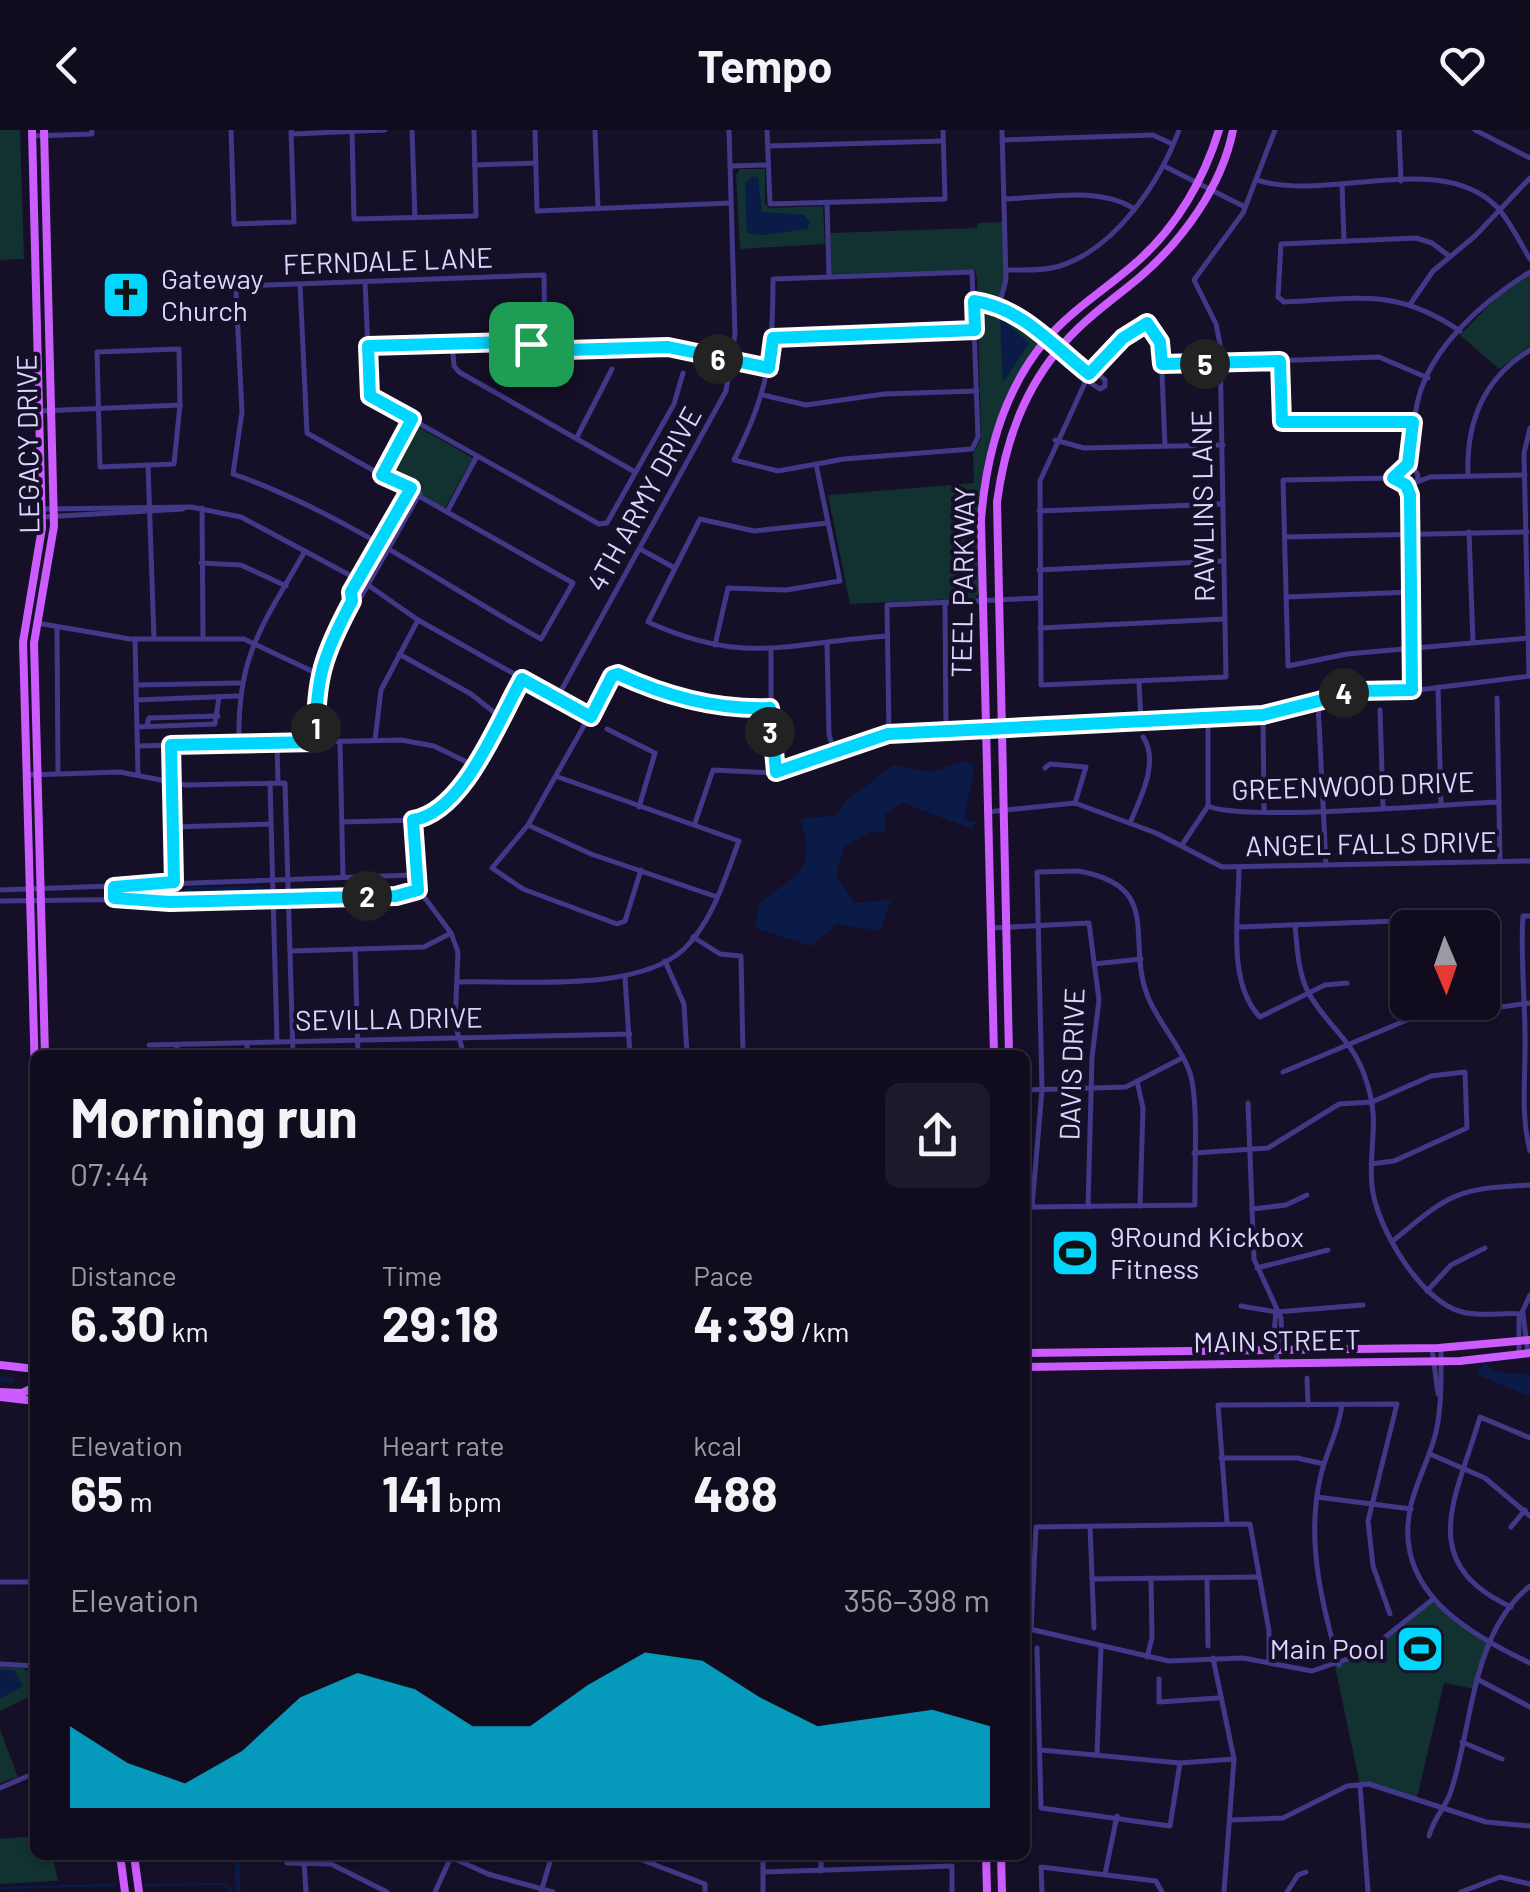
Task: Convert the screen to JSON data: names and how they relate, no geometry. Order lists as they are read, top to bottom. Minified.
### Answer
{"streets":{"main road":["LEGACY DRIVE","TEEL PARKWAY","MAIN STREET"],"street":["FERNDALE LANE","4TH ARMY DRIVE","RAWLINS LANE","GREENWOOD DRIVE","ANGEL FALLS DRIVE","SEVILLA DRIVE","DAVIS DRIVE"]},"crossings":[["TEEL PARKWAY","ANGEL FALLS DRIVE"]],"places":{"church":["Gateway Church"],"sports":["9Round Kickbox Fitness","Main Pool"]},"north":"bottom","page":{"header":"Tempo","pins":["6","5","4","1","3","2"],"heading":["Morning run","07:44"],"stats":[["Distance","6.30 km"],["Time","29:18"],["Pace","4:39 /km"],["Elevation","65 m"],["Heart rate","141 bpm"],["kcal","488"]],"chart":["Elevation","356–398 m"]}}
